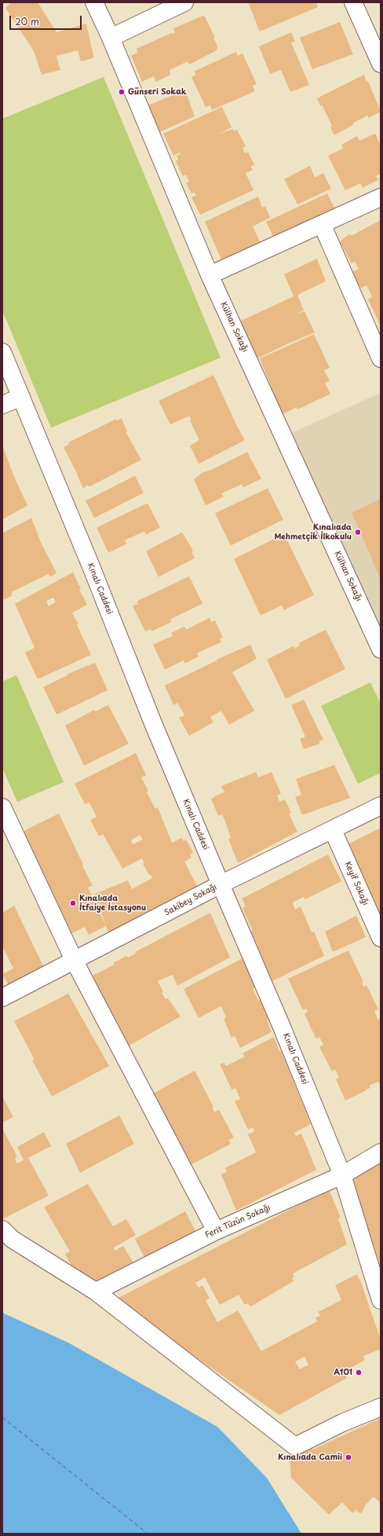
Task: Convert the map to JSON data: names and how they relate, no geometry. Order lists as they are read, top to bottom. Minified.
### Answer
{"streets":{"street":["Külhan Sokağı","Kınalı Caddesi","Keyif Sokağı","Sakibey Sokağı","Ferit Tüzün Sokağı"]},"crossings":[["Kınalı Caddesi","Sakibey Sokağı"],["Kınalı Caddesi","Ferit Tüzün Sokağı"],["Keyif Sokağı","Sakibey Sokağı"]],"places":["Günseri Sokak","Kınalıada Mehmetçik İlkokulu","Kınalıada İtfaiye İstasyonu","A101","Kınalıada Camii"],"scale_bar":"20 m"}
